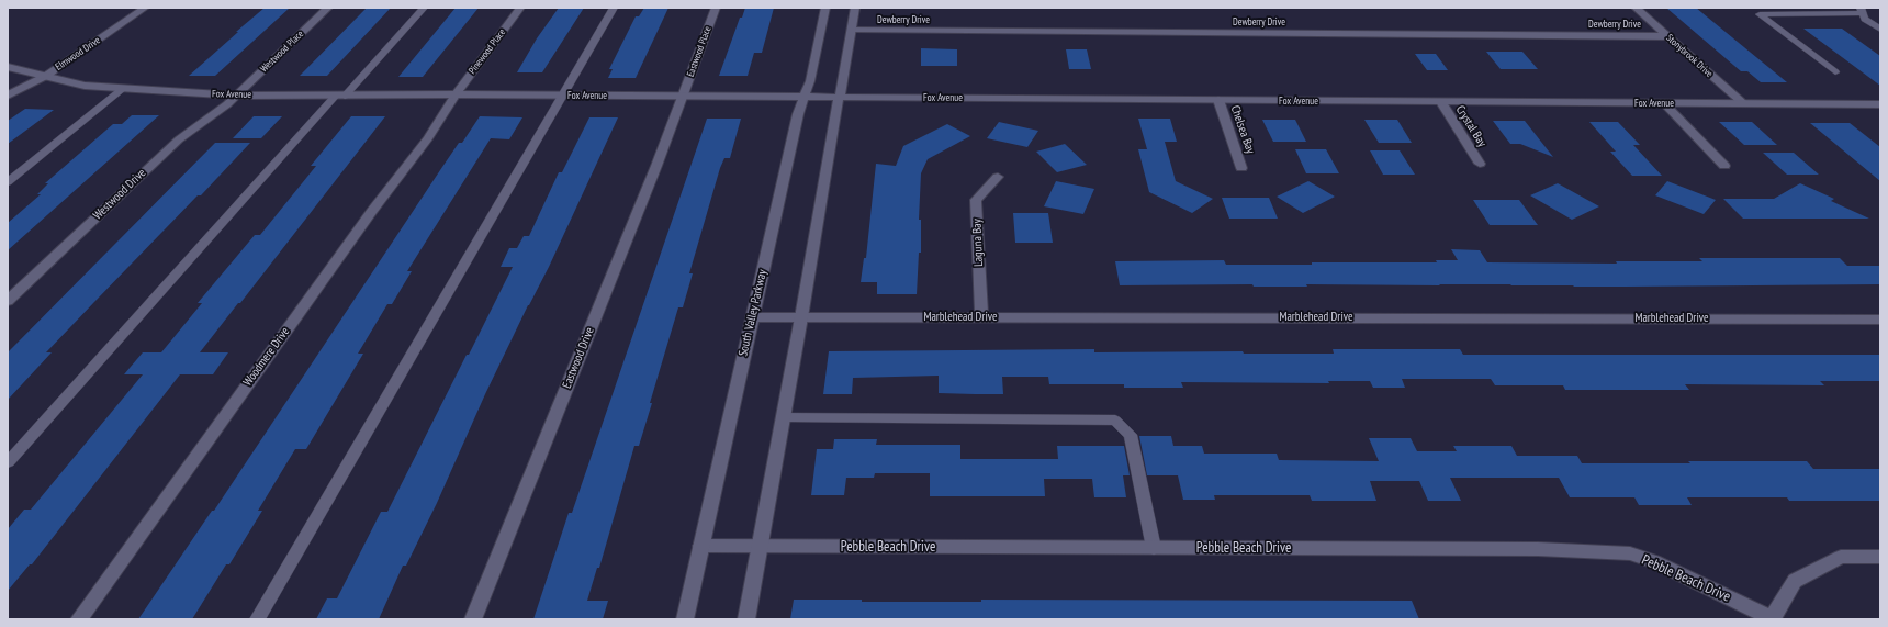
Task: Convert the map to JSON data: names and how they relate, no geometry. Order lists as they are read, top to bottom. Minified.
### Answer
{"streets":{"street":["Dewberry Drive","Westwood Place","Pinewood Place","Eastwood Place","Elmwood Drive","Stonybrook Drive","Fox Avenue","Crystal Bay","Chelsea Bay","Westwood Drive","Laguna Bay","South Valley Parkway","Marblehead Drive","Woodmere Drive","Eastwood Drive","Pebble Beach Drive"]},"crossings":[["Dewberry Drive","Stonybrook Drive"],["Westwood Place","Fox Avenue"],["Westwood Place","Westwood Drive"],["Pinewood Place","Fox Avenue"],["Pinewood Place","Woodmere Drive"],["Eastwood Place","Fox Avenue"],["Eastwood Place","Eastwood Drive"],["Elmwood Drive","Fox Avenue"],["Stonybrook Drive","Fox Avenue"],["Fox Avenue","Crystal Bay"],["Fox Avenue","Chelsea Bay"],["Fox Avenue","Westwood Drive"],["Fox Avenue","South Valley Parkway"],["Fox Avenue","Woodmere Drive"],["Fox Avenue","Eastwood Drive"],["Laguna Bay","Marblehead Drive"],["South Valley Parkway","Marblehead Drive"],["South Valley Parkway","Pebble Beach Drive"]]}
